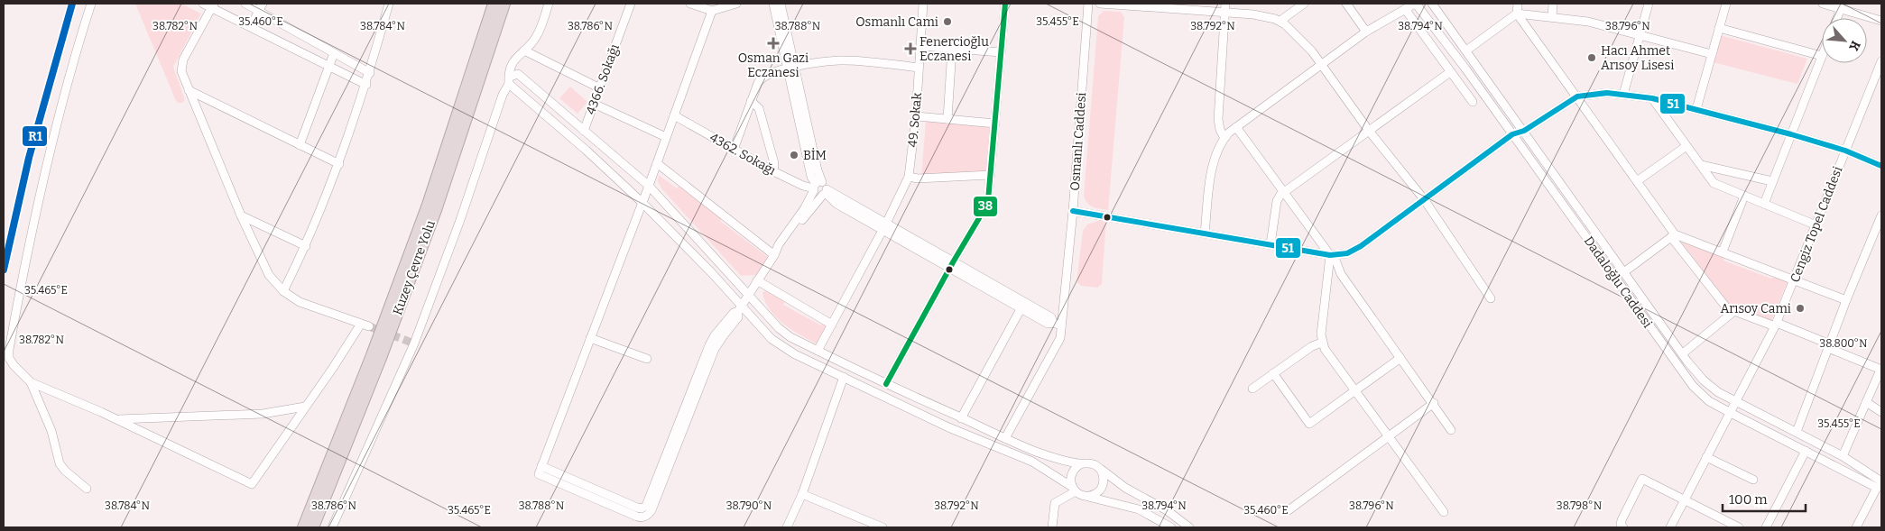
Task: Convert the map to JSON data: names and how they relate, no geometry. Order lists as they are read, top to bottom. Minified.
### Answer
{"streets":{"highway":["Kuzey Çevre Yolu"],"street":["4366. Sokağı","49. Sokak","Osmanlı Caddesi","4362. Sokağı","Cengiz Topel Caddesi","Dadaloğlu Caddesi"]},"crossings":[["49. Sokak","4362. Sokağı"],["Cengiz Topel Caddesi","Dadaloğlu Caddesi"]],"places":{"other":["Osmanlı Cami","Hacı Ahmet Arısoy Lisesi","BİM","Arısoy Cami"],"health":["Osman Gazi Eczanesi","Fenercioğlu Eczanesi"]},"lines":["transit line R1","transit line 38","transit line 51"],"scale_bar":"100 m","north":"bottom right","coordinates":["35.460°E","35.455°E","38.782°N","38.784°N","38.786°N","38.788°N","38.792°N","38.794°N","38.796°N","35.465°E","38.800°N","38.790°N","38.798°N"]}
